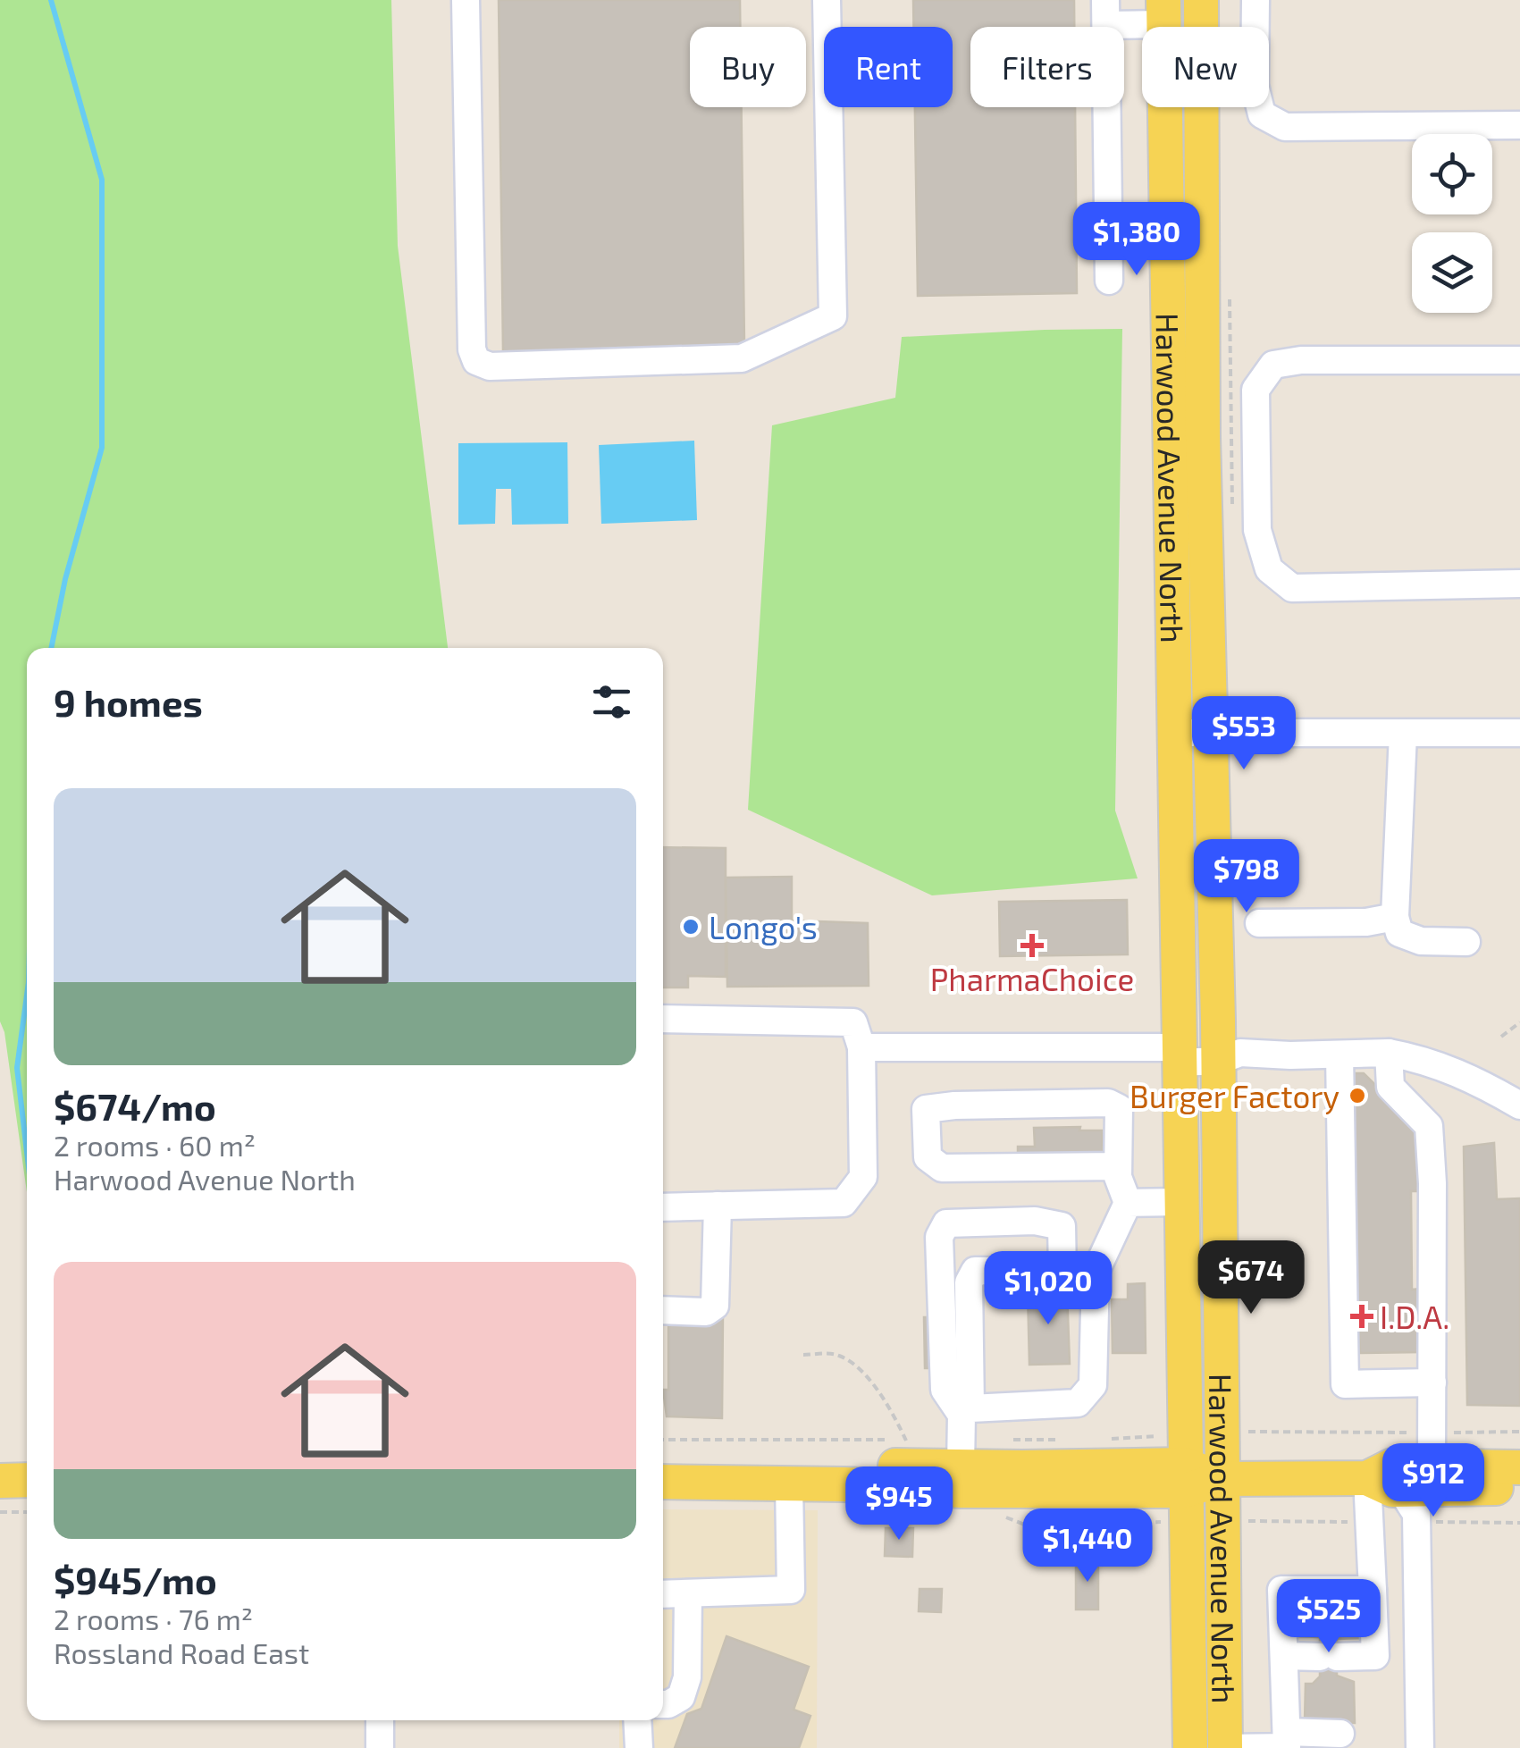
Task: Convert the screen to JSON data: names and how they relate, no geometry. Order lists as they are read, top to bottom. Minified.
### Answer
{"streets":{"main road":["Harwood Avenue North"]},"places":{"other":["Longo's","Burger Factory"],"health":["PharmaChoice","I.D.A."]},"page":{"chip":["Buy","Rent","Filters","New"],"price":["$1,380","$553","$798","$674","$1,020","$912","$945","$1,440","$525"],"heading":"9 homes","list":[{"name":"$674/mo","note":"2 rooms · 60 m² · Harwood Avenue North"},{"name":"$945/mo","note":"2 rooms · 76 m² · Rossland Road East"}]}}
